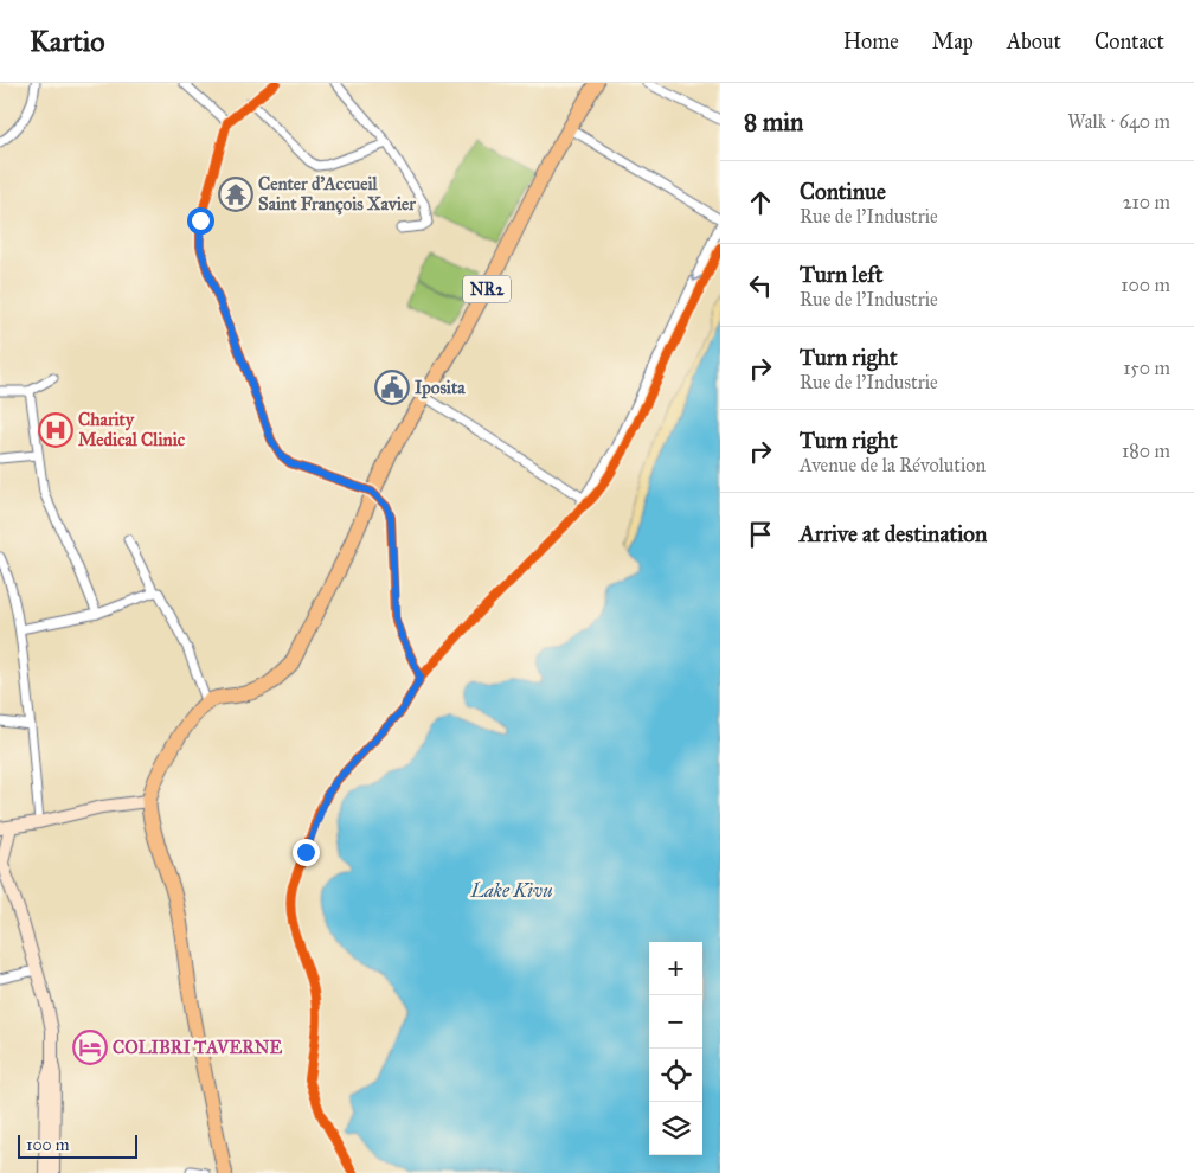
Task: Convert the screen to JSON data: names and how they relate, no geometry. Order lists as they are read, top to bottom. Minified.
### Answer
{"streets":{"highway":["NR2"]},"water":["Lake Kivu"],"places":{"temple":["Center d'Accueil Saint François Xavier"],"public building":["Iposita"],"hospital":["Charity Medical Clinic"],"hotel":["COLIBRI TAVERNE"]},"scale_bar":"100 m","page":{"header":"Kartio","nav":["Home","Map","About","Contact"],"heading":["8 min","Walk · 640 m"],"list":[["Continue","Rue de l'Industrie","210 m"],["Turn left","Rue de l'Industrie","100 m"],["Turn right","Rue de l'Industrie","150 m"],["Turn right","Avenue de la Révolution","180 m"],"Arrive at destination"],"map_buttons":["+","−"],"scale":"100 m"}}
